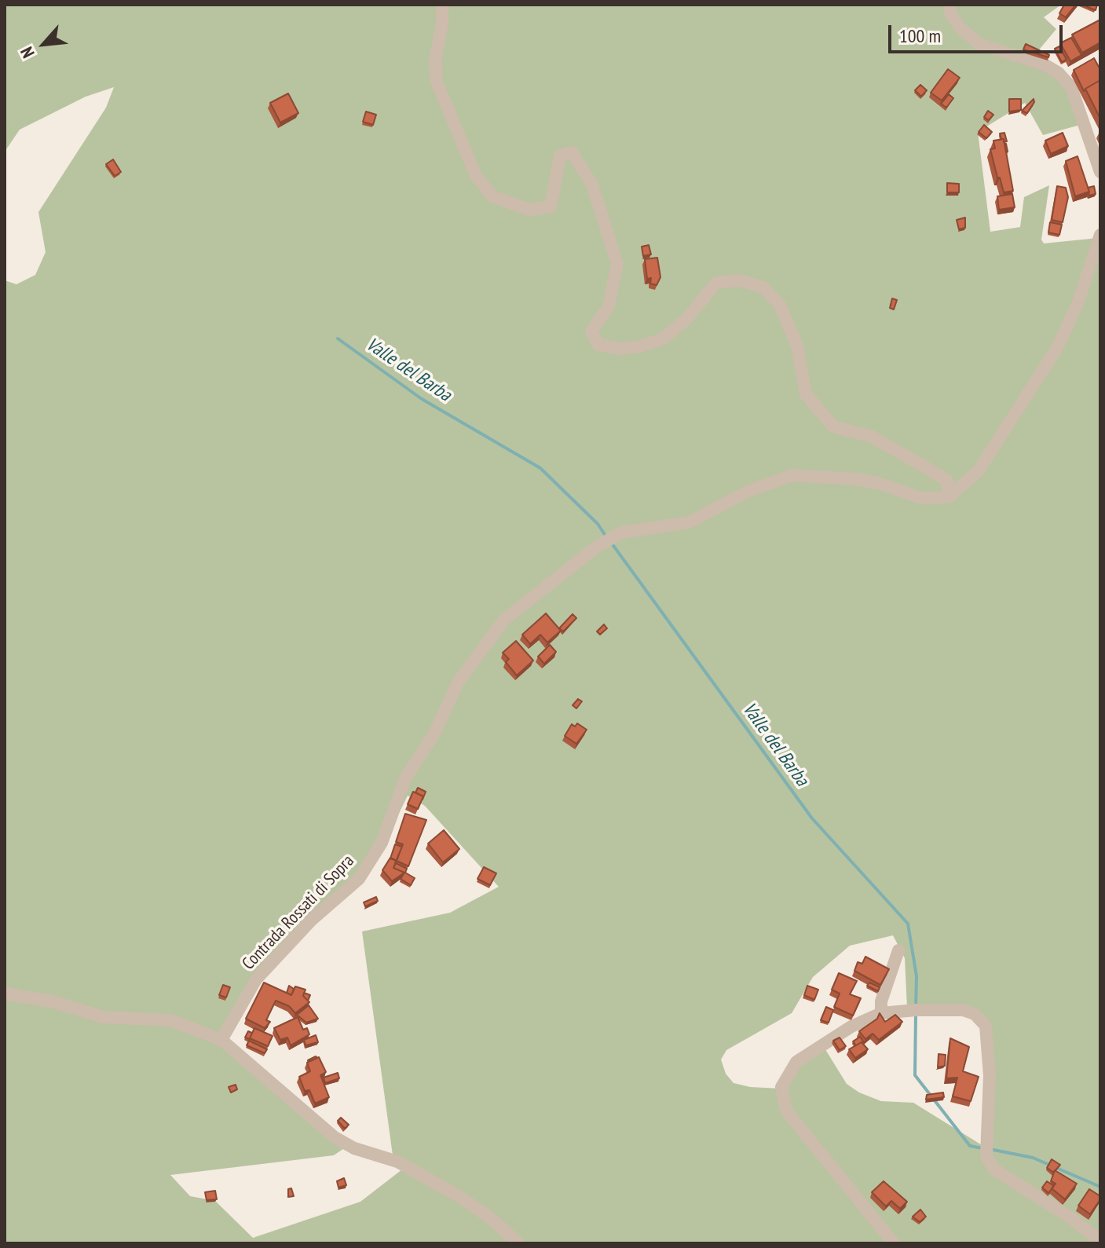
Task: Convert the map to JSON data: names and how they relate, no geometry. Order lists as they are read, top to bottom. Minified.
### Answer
{"streets":{"street":["Contrada Rossati di Sopra"]},"water":["Valle del Barba"],"scale_bar":"100 m","north":"bottom left"}
